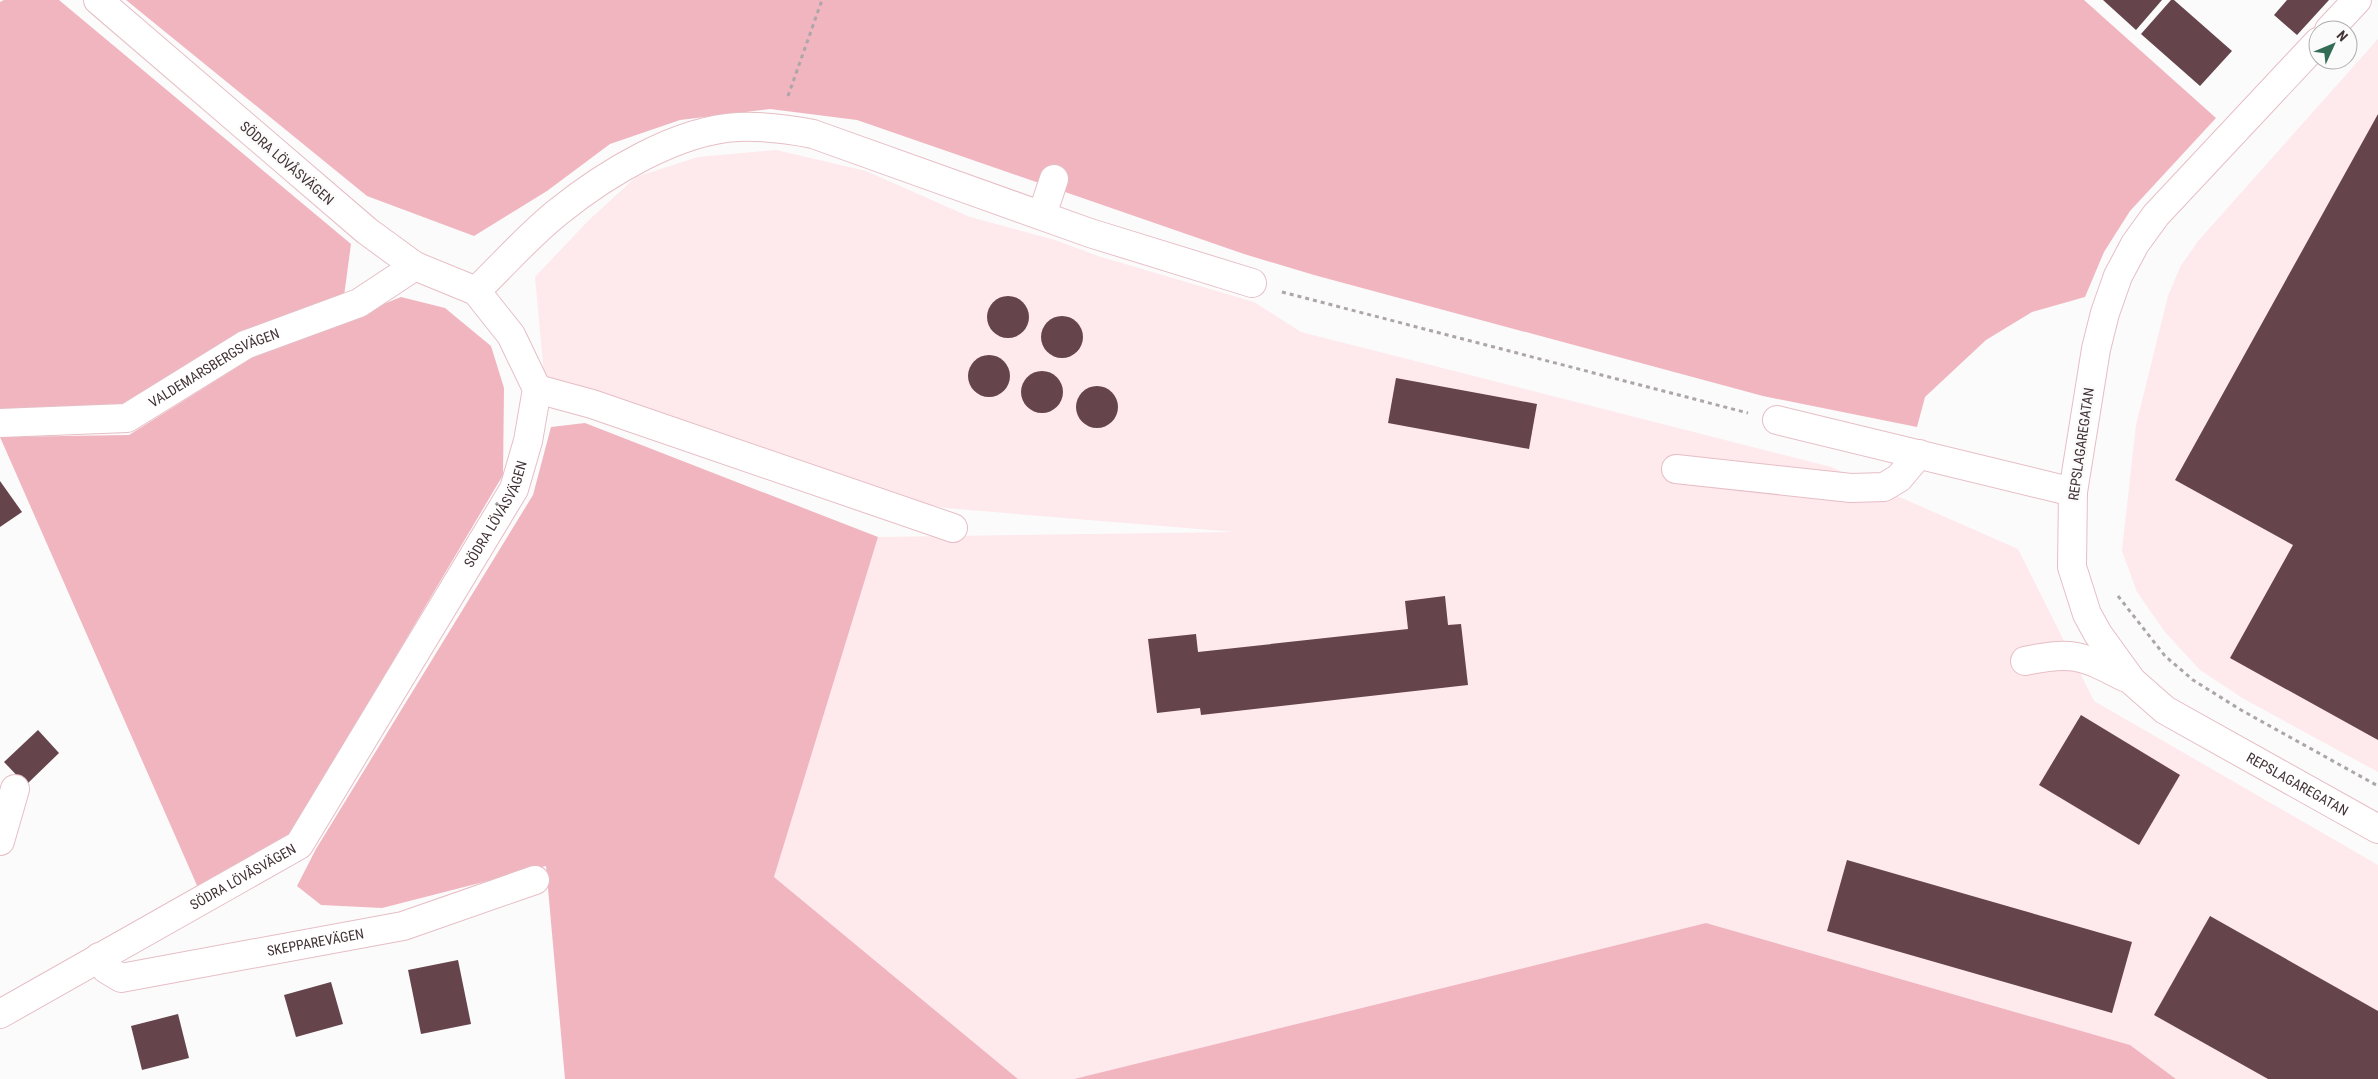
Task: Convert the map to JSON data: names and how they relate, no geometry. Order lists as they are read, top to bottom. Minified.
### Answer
{"streets":{"street":["SÖDRA LÖVÅSVÄGEN","VALDEMARSBERGSVÄGEN","REPSLAGAREGATAN","SKEPPAREVÄGEN"]},"crossings":[["SÖDRA LÖVÅSVÄGEN","VALDEMARSBERGSVÄGEN"],["SÖDRA LÖVÅSVÄGEN","SKEPPAREVÄGEN"]],"north":"top right"}
